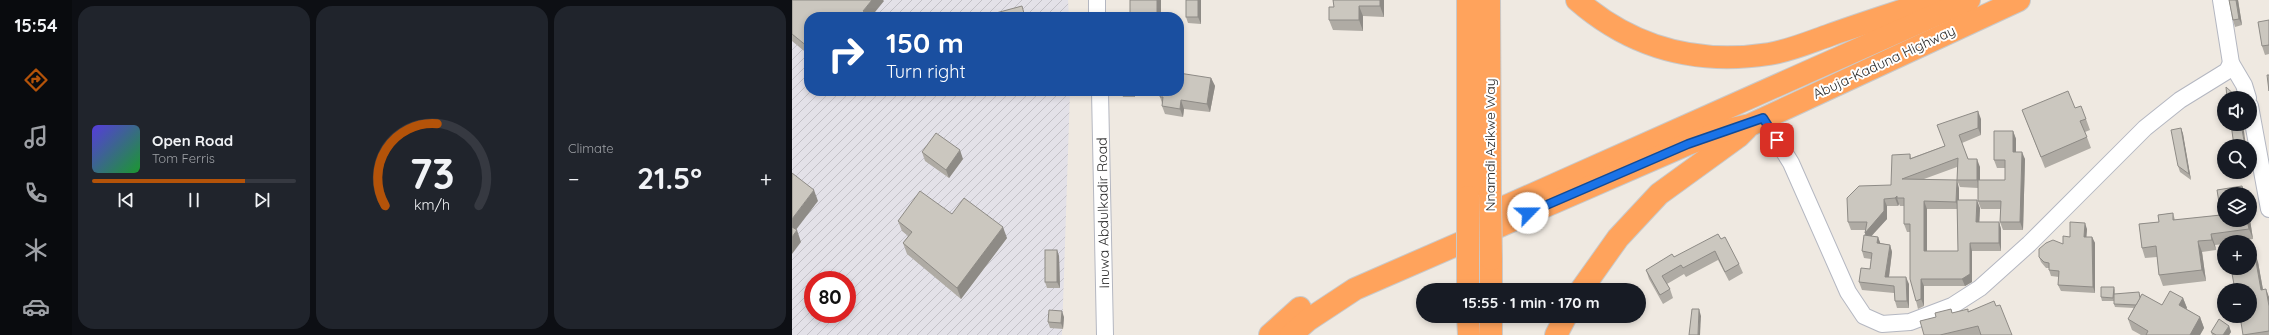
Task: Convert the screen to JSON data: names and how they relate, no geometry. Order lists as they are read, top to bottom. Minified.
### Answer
{"streets":{"highway":["Abuja-Kaduna Highway","Nnamdi Azikwe Way"],"street":["Inuwa Abdulkadir Road"]},"page":{"tabs":"15:54","tile":"Climate","turn":["150 m","Turn right"],"map_buttons":["+","−"],"song":["Open Road","Tom Ferris"],"heat":["−","21.5°","+"],"limit":"80","trip":"15:55 · 1 min · 170 m","gauge":["73","km/h"]}}
